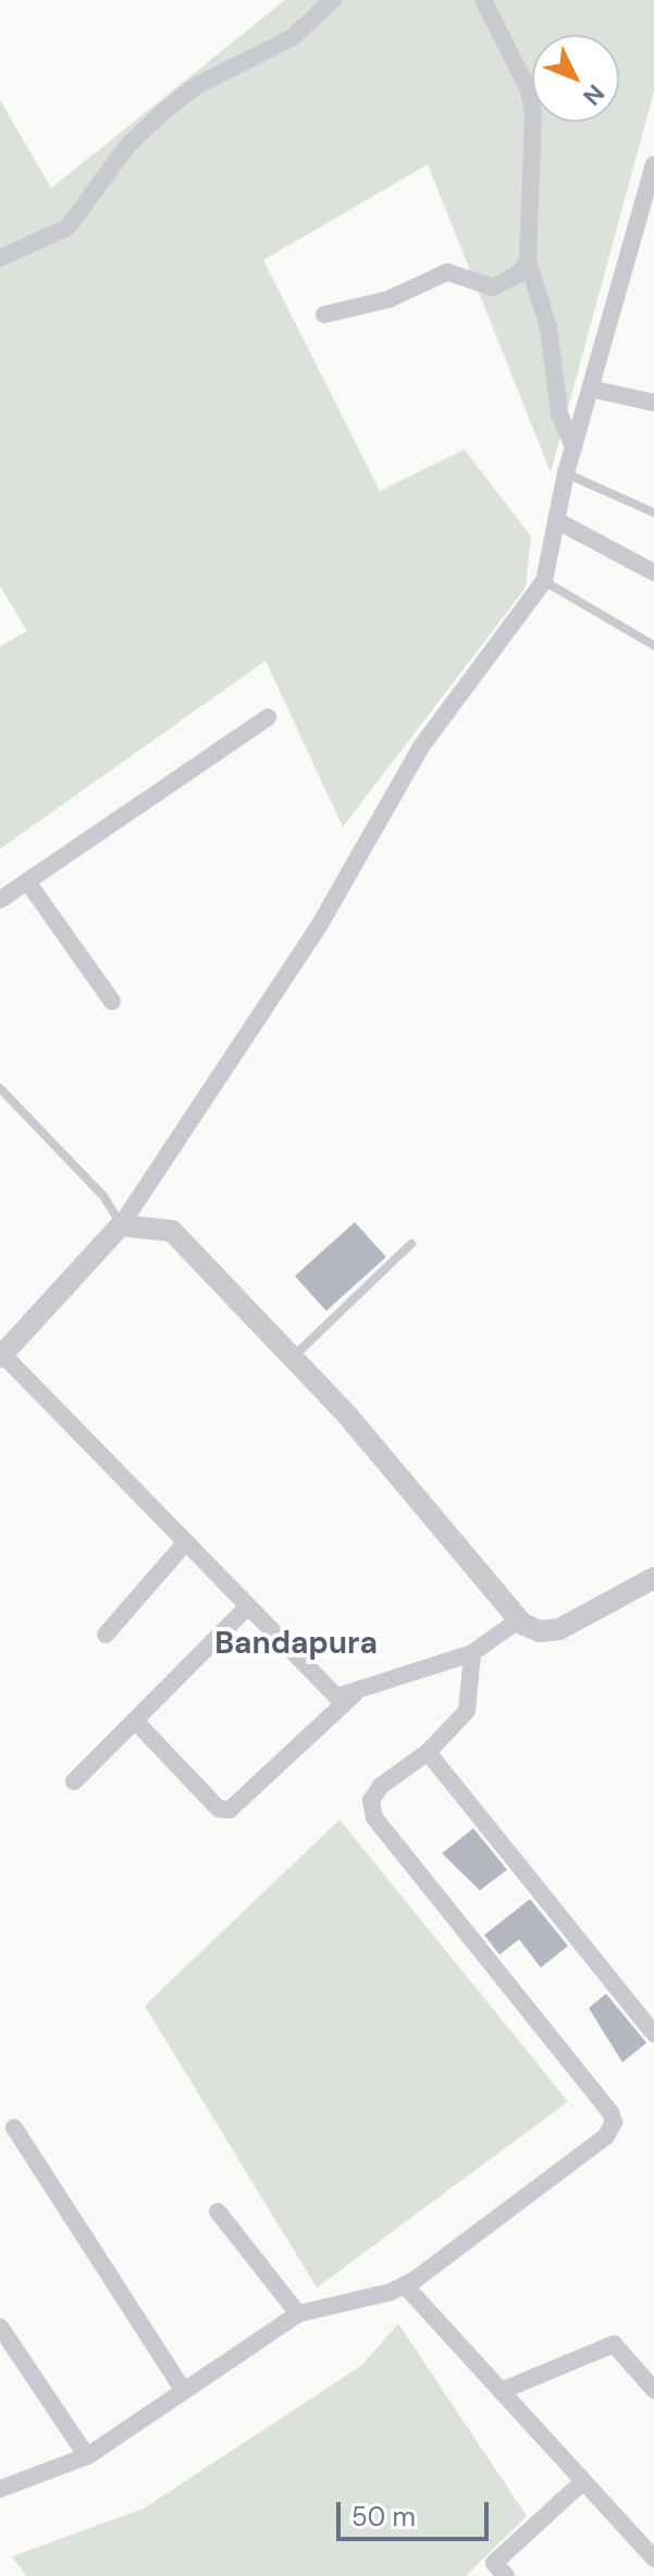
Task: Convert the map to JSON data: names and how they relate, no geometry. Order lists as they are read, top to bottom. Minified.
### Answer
{"districts":["Bandapura"],"scale_bar":"50 m","north":"bottom right"}
